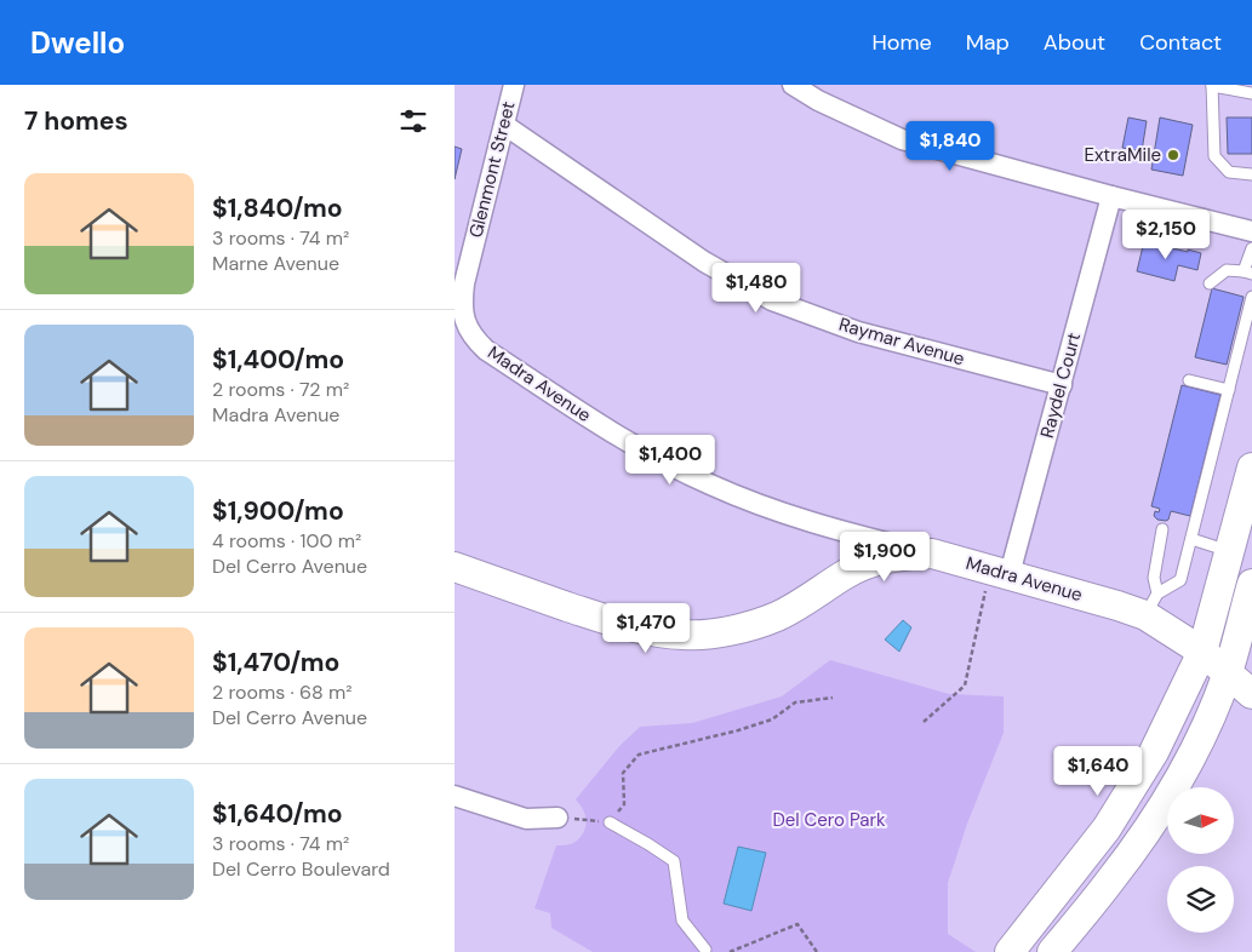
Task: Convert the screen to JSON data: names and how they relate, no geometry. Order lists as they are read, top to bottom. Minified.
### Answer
{"streets":{"street":["Glenmont Street","Raymar Avenue","Madra Avenue","Raydel Court"]},"crossings":[["Glenmont Street","Raymar Avenue"],["Glenmont Street","Madra Avenue"],["Raymar Avenue","Raydel Court"],["Madra Avenue","Raydel Court"]],"parks":["Del Cero Park"],"places":["ExtraMile"],"north":"right","page":{"header":"Dwello","nav":["Home","Map","About","Contact"],"heading":"7 homes","price":["$1,840","$2,150","$1,480","$1,400","$1,900","$1,470","$1,640"],"list":[{"name":"$1,840/mo","note":"3 rooms · 74 m² · Marne Avenue"},{"name":"$1,400/mo","note":"2 rooms · 72 m² · Madra Avenue"},{"name":"$1,900/mo","note":"4 rooms · 100 m² · Del Cerro Avenue"},{"name":"$1,470/mo","note":"2 rooms · 68 m² · Del Cerro Avenue"},{"name":"$1,640/mo","note":"3 rooms · 74 m² · Del Cerro Boulevard"}]}}
